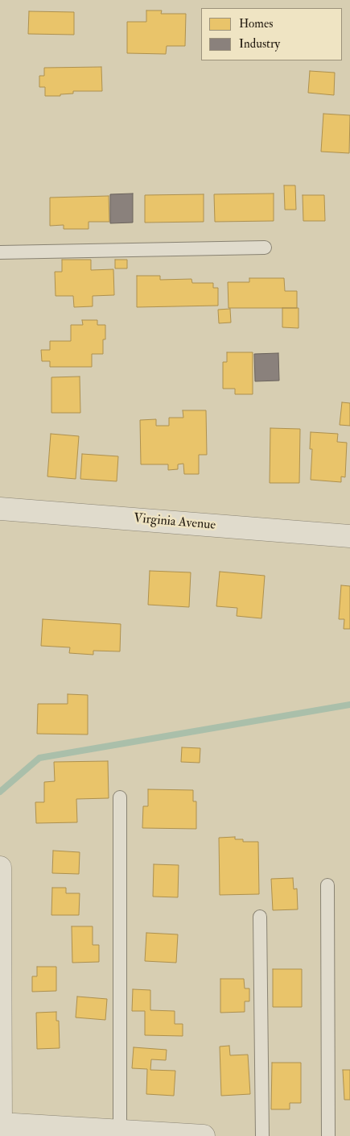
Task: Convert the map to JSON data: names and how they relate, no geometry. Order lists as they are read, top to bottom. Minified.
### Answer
{"streets":{"street":["Virginia Avenue"]},"legend":["Homes","Industry"]}
